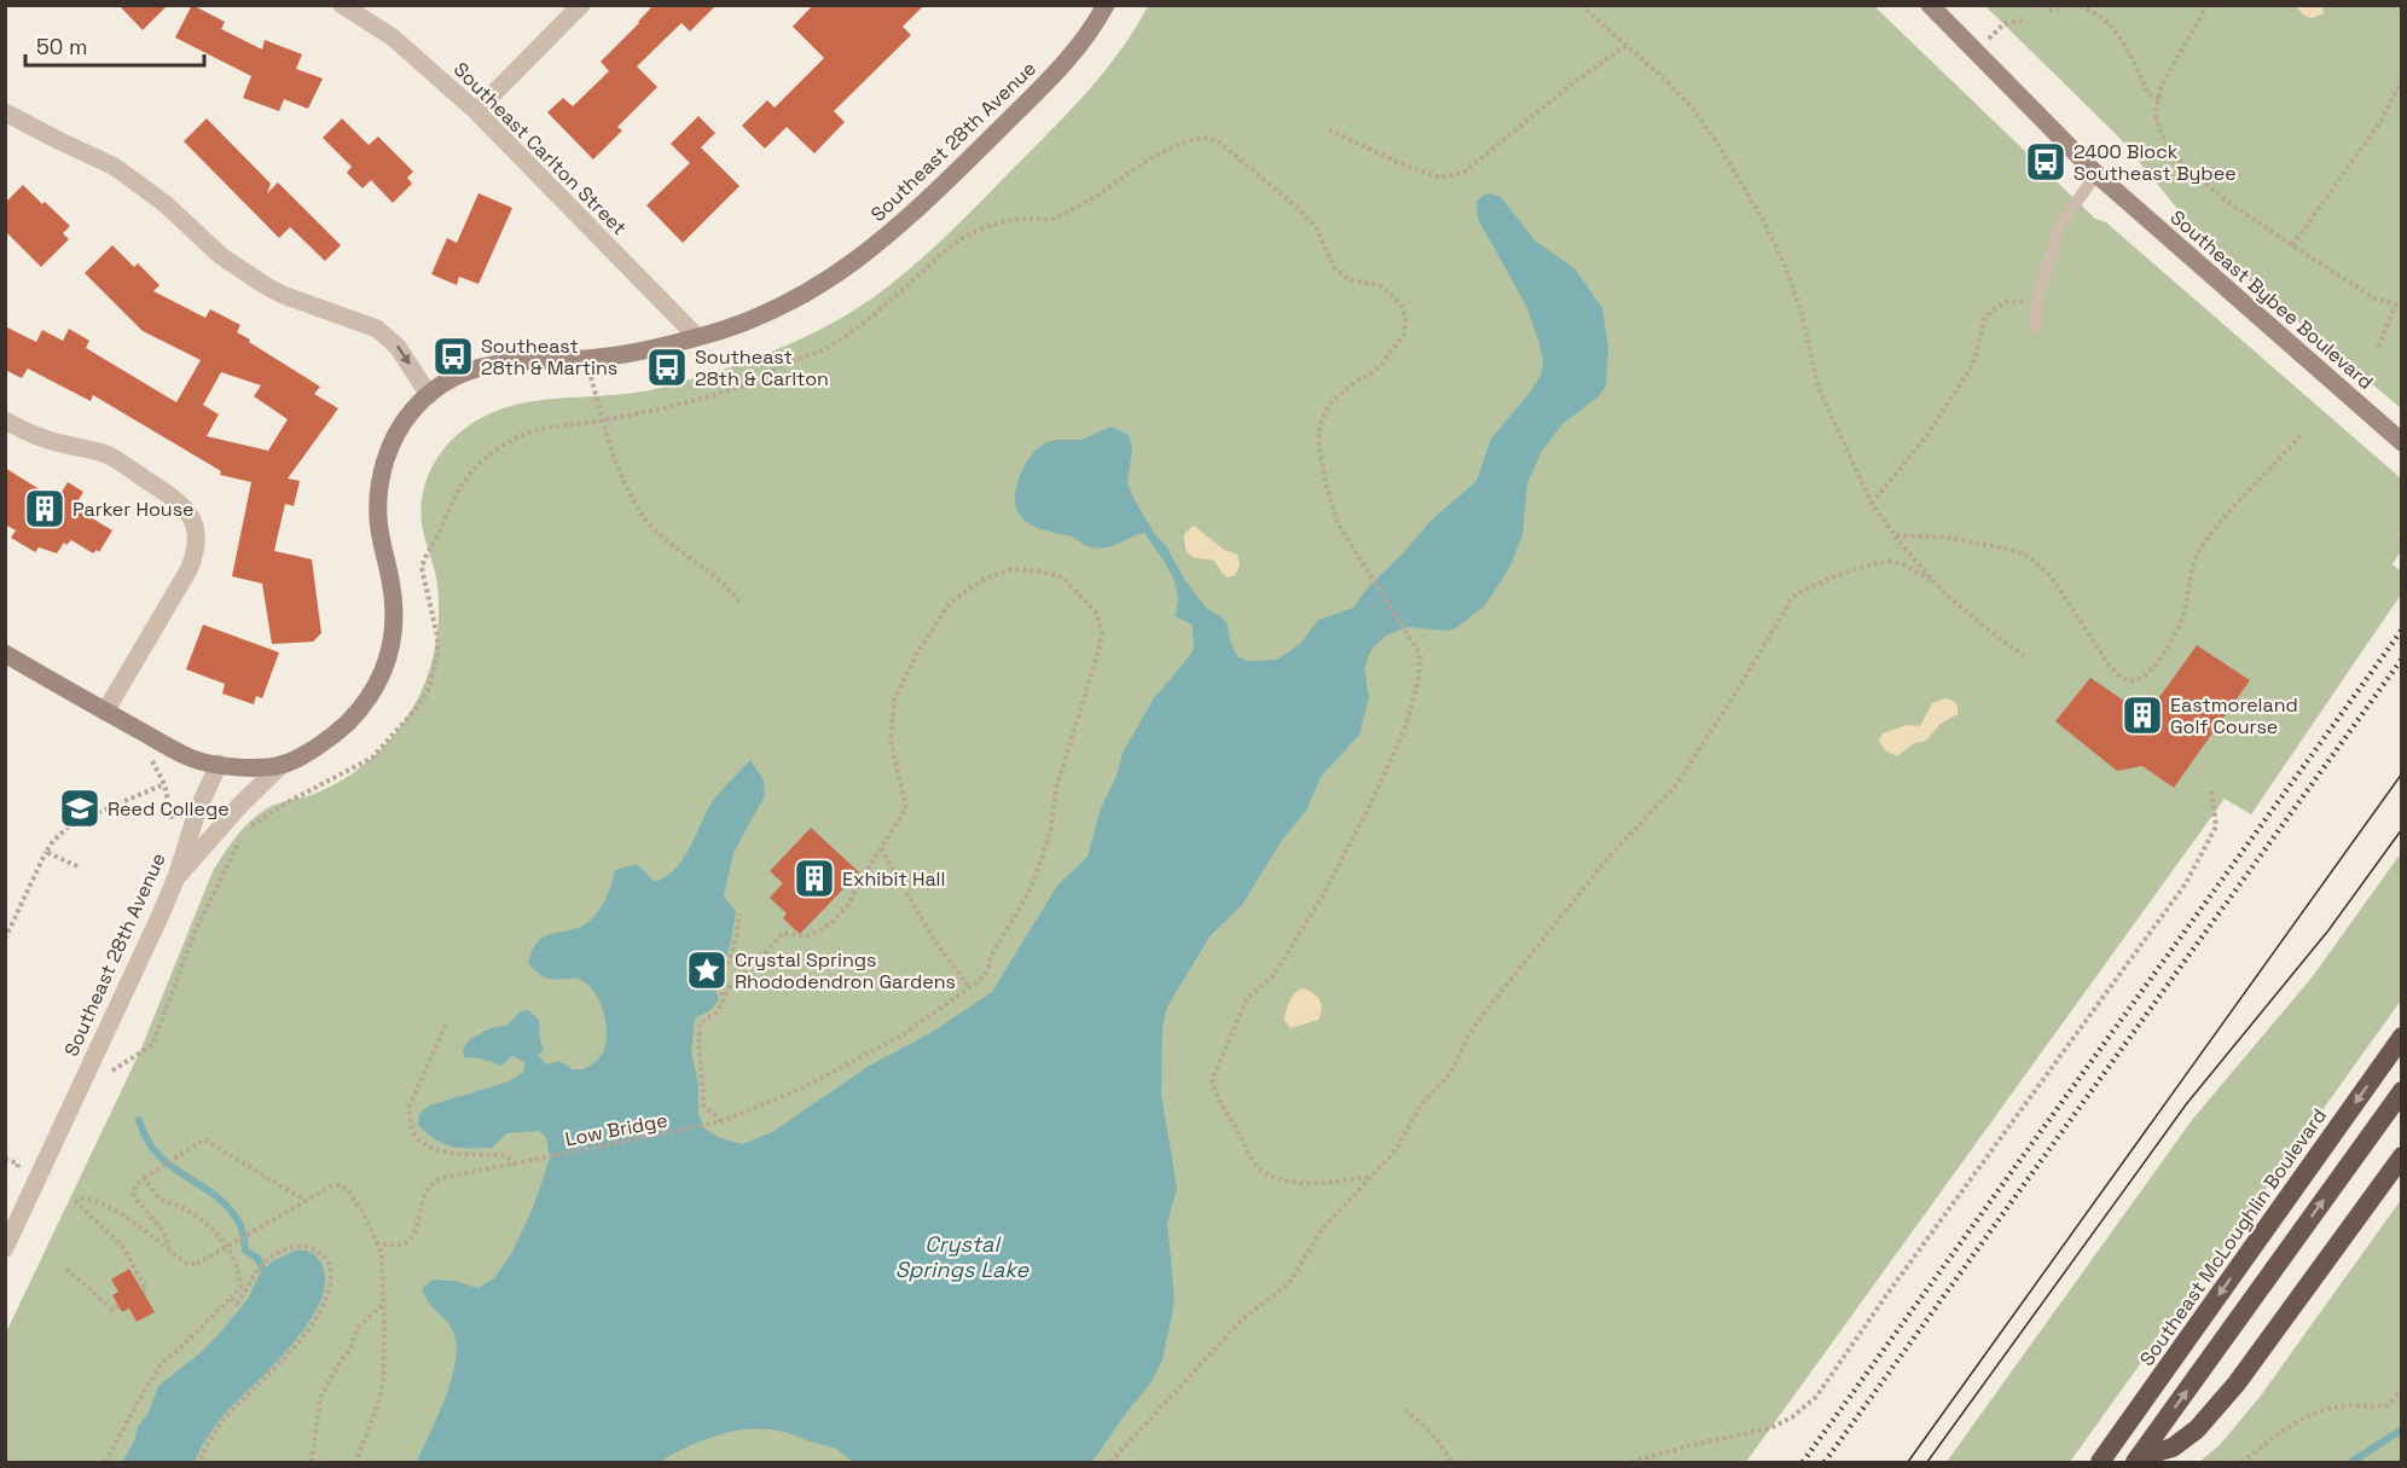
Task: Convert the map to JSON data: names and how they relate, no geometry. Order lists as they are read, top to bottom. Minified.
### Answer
{"streets":{"highway":["Southeast McLoughlin Boulevard"],"main road":["Southeast 28th Avenue","Southeast Bybee Boulevard"],"street":["Southeast Carlton Street"],"path":["Low Bridge"]},"crossings":[["Southeast 28th Avenue","Southeast Carlton Street"]],"water":["Crystal Springs Lake"],"places":{"bus stop":["2400 Block Southeast Bybee","Southeast 28th & Martins","Southeast 28th & Carlton"],"building":["Parker House","Eastmoreland Golf Course","Exhibit Hall"],"school or university":["Reed College"],"place":["Crystal Springs Rhododendron Gardens"]},"scale_bar":"50 m"}
